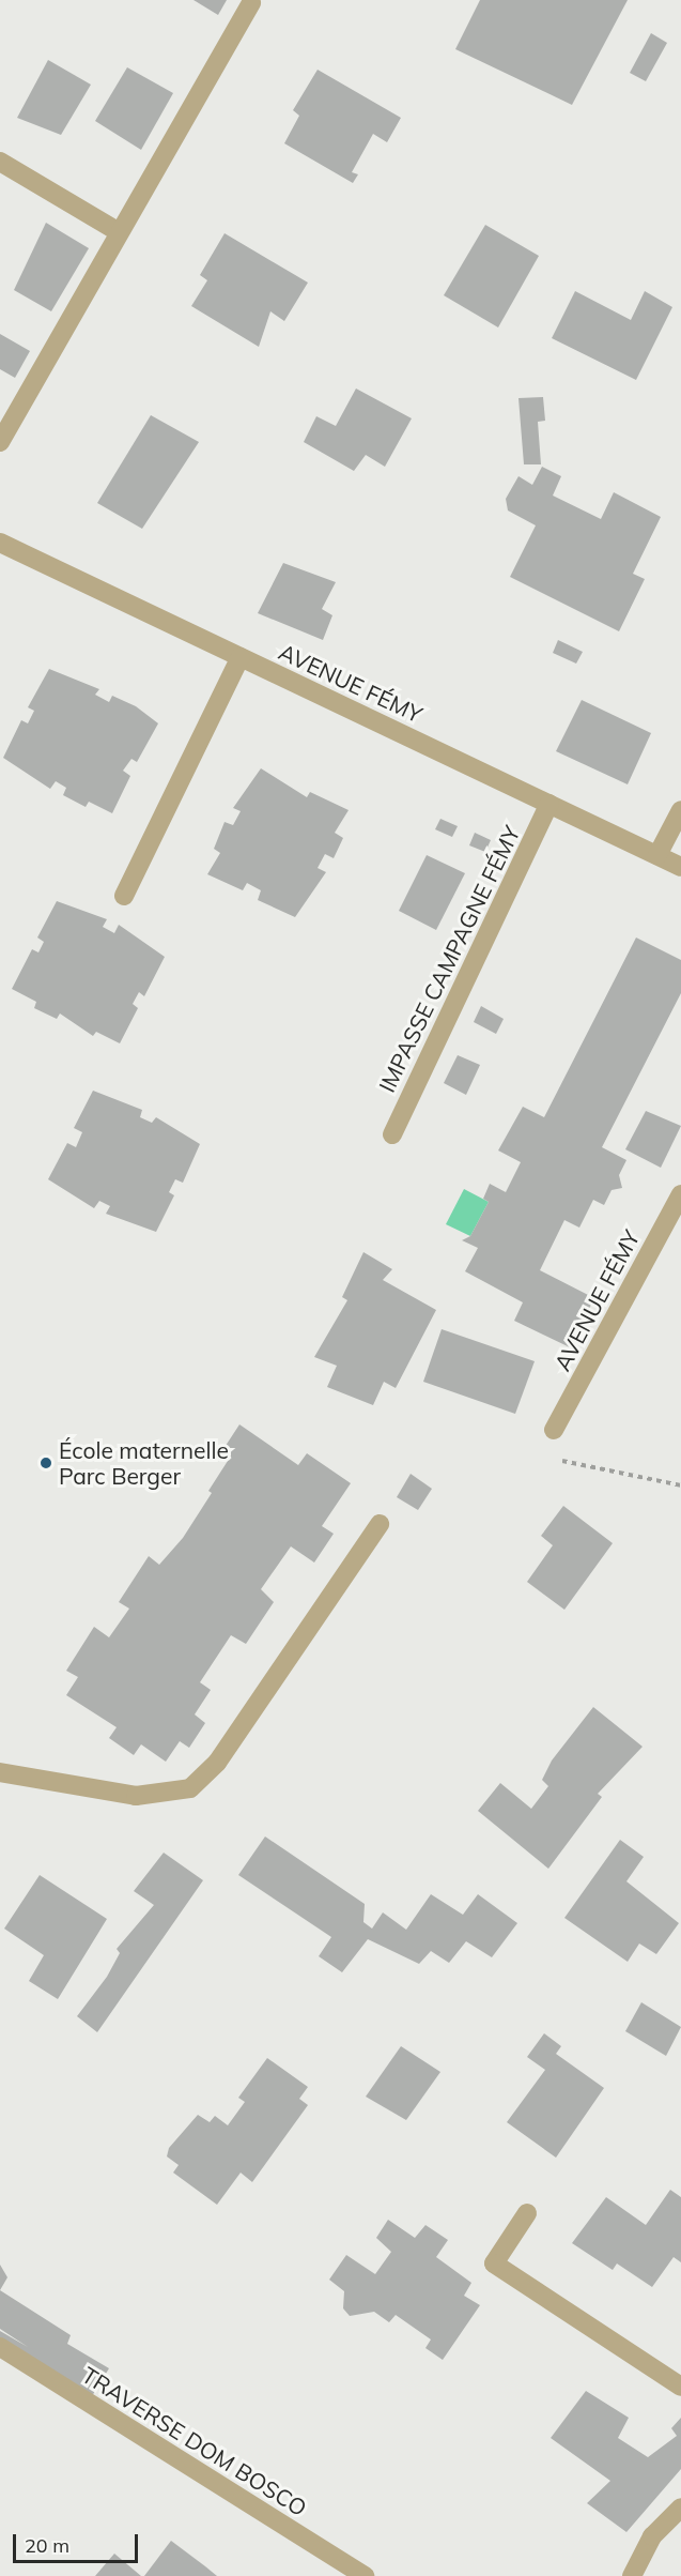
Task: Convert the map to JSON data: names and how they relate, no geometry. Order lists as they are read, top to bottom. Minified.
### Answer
{"streets":{"street":["AVENUE FÉMY","IMPASSE CAMPAGNE FÉMY","TRAVERSE DOM BOSCO"]},"crossings":[["AVENUE FÉMY","IMPASSE CAMPAGNE FÉMY"]],"places":["École maternelle Parc Berger"],"scale_bar":"20 m"}
